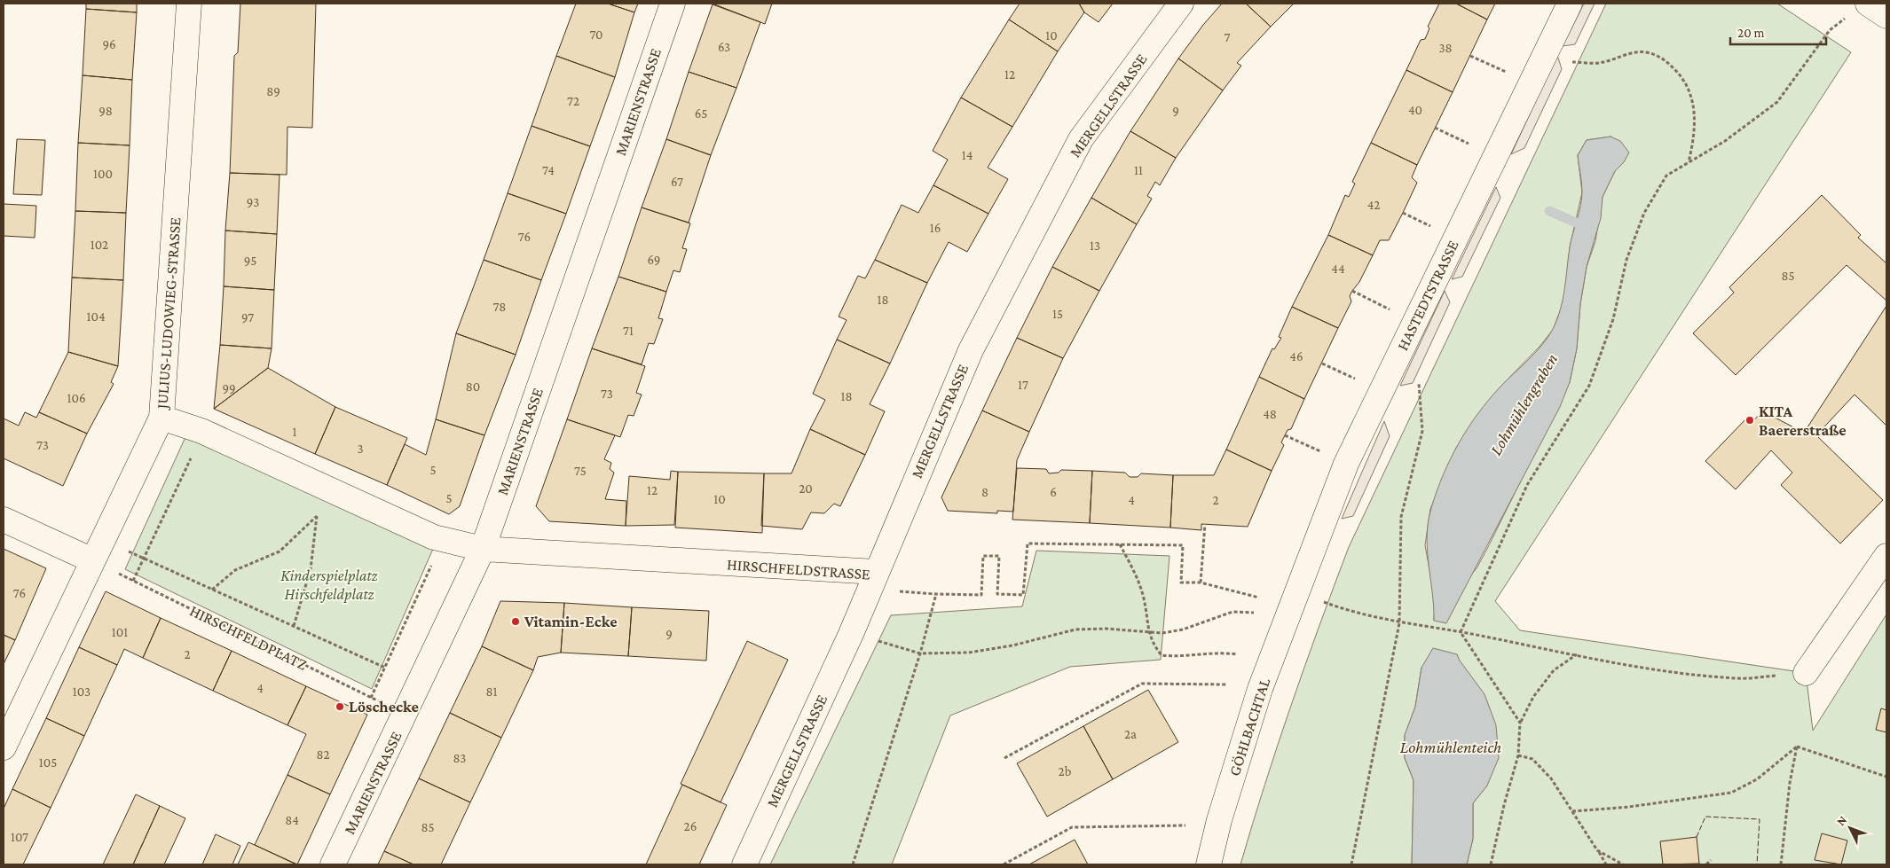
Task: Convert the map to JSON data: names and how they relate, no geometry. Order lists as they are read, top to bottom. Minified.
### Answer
{"streets":{"street":["MARIENSTRASSE","MERGELLSTRASSE","HASTEDTSTRASSE","JULIUS-LUDOWIEG-STRASSE","HIRSCHFELDSTRASSE","GÖHLBACHTAL"],"path":["HIRSCHFELDPLATZ"]},"crossings":[["MARIENSTRASSE","HIRSCHFELDSTRASSE"],["MARIENSTRASSE","HIRSCHFELDPLATZ"],["MERGELLSTRASSE","HIRSCHFELDSTRASSE"],["HASTEDTSTRASSE","GÖHLBACHTAL"],["JULIUS-LUDOWIEG-STRASSE","HIRSCHFELDPLATZ"]],"water":["Lohmühlengraben","Lohmühlenteich"],"parks":["Kinderspielplatz Hirschfeldplatz"],"places":["KITA Baererstraße","Vitamin-Ecke","Löschecke"],"house_numbers":["70","10","7","96","63","38","12","89","72","40","98","9","65","14","74","11","100","67","93","42","16","76","102","13","69","95","44","85","18","78","15","104","97","71","46","17","80","99","73","18","106","48","1","73","3","5","75","20","12","8","6","5","10","4","2","76","101","9","2","4","103","81","2a","82","83","105","2b","84","26","85","107"],"scale_bar":"20 m","north":"top left"}
